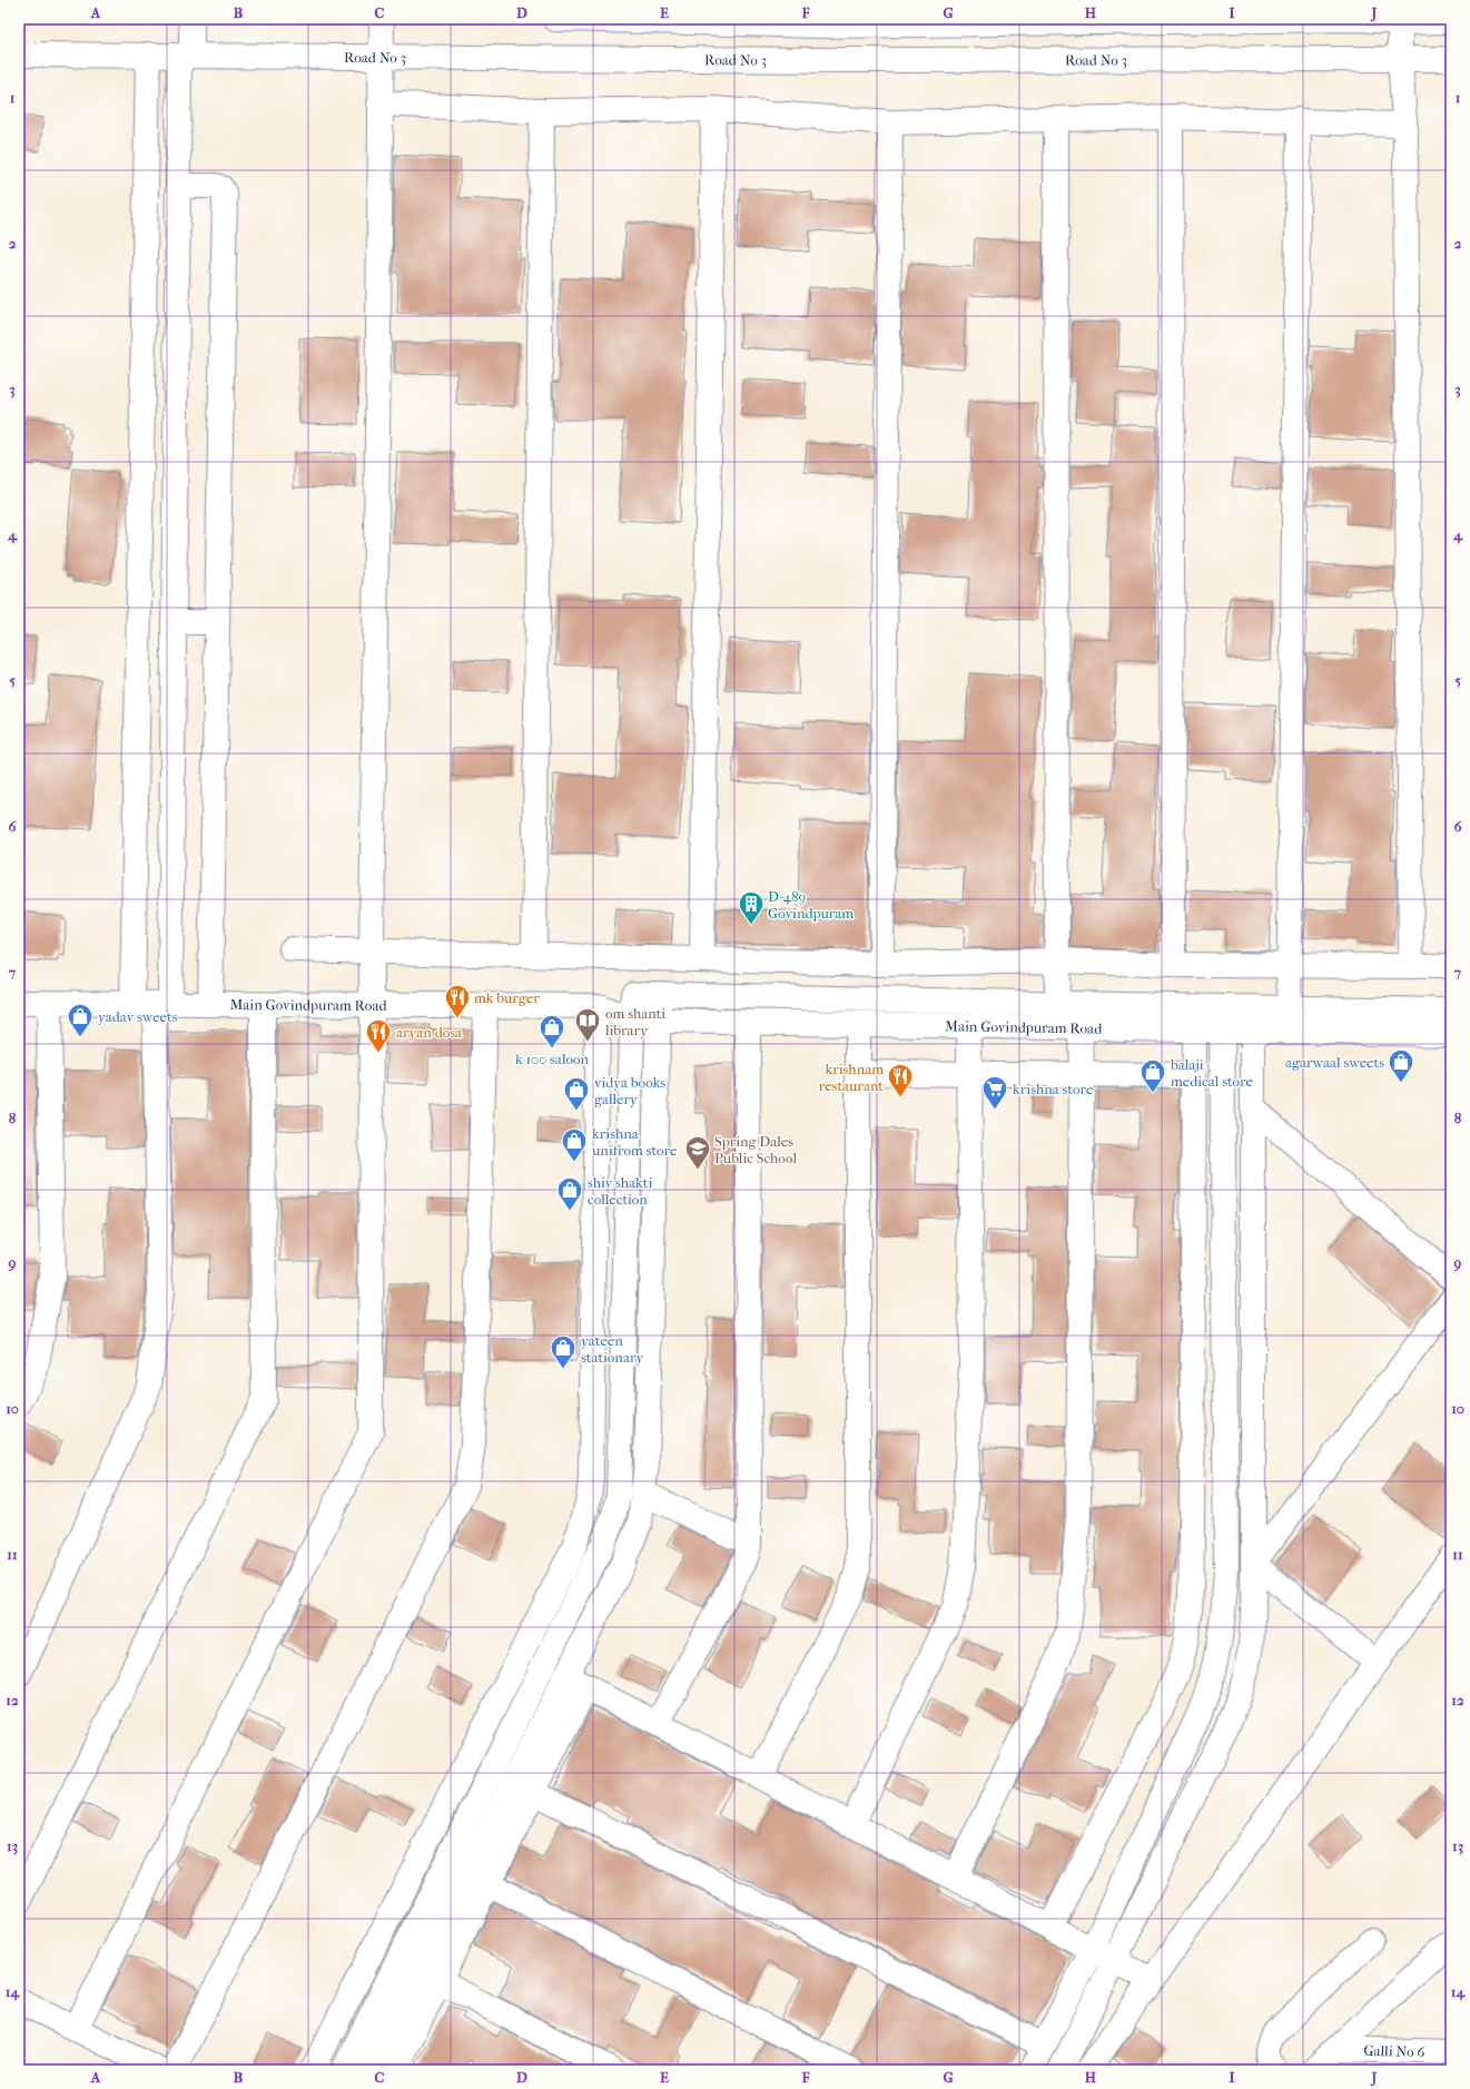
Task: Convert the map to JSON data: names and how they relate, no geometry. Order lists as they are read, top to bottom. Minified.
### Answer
{"streets":{"street":["Road No 3","Main Govindpuram Road","Galli No 6"]},"places":{"building":["D-489 Govindpuram"],"restaurant":["mk burger","aryan dosa","krishnam restaurant"],"shop":["yadav sweets","k 100 saloon","agarwaal sweets","balaji medical store","vidya books gallery","krishna unifrom store","shiv shakti collection","yateen stationary"],"library":["om shanti library"],"supermarket":["krishna store"],"school or university":["Spring Dales Public School"]},"grid":{"columns":["A","B","C","D","E","F","G","H","I","J"],"rows":["1","2","3","4","5","6","7","8","9","10","11","12","13","14"]}}
